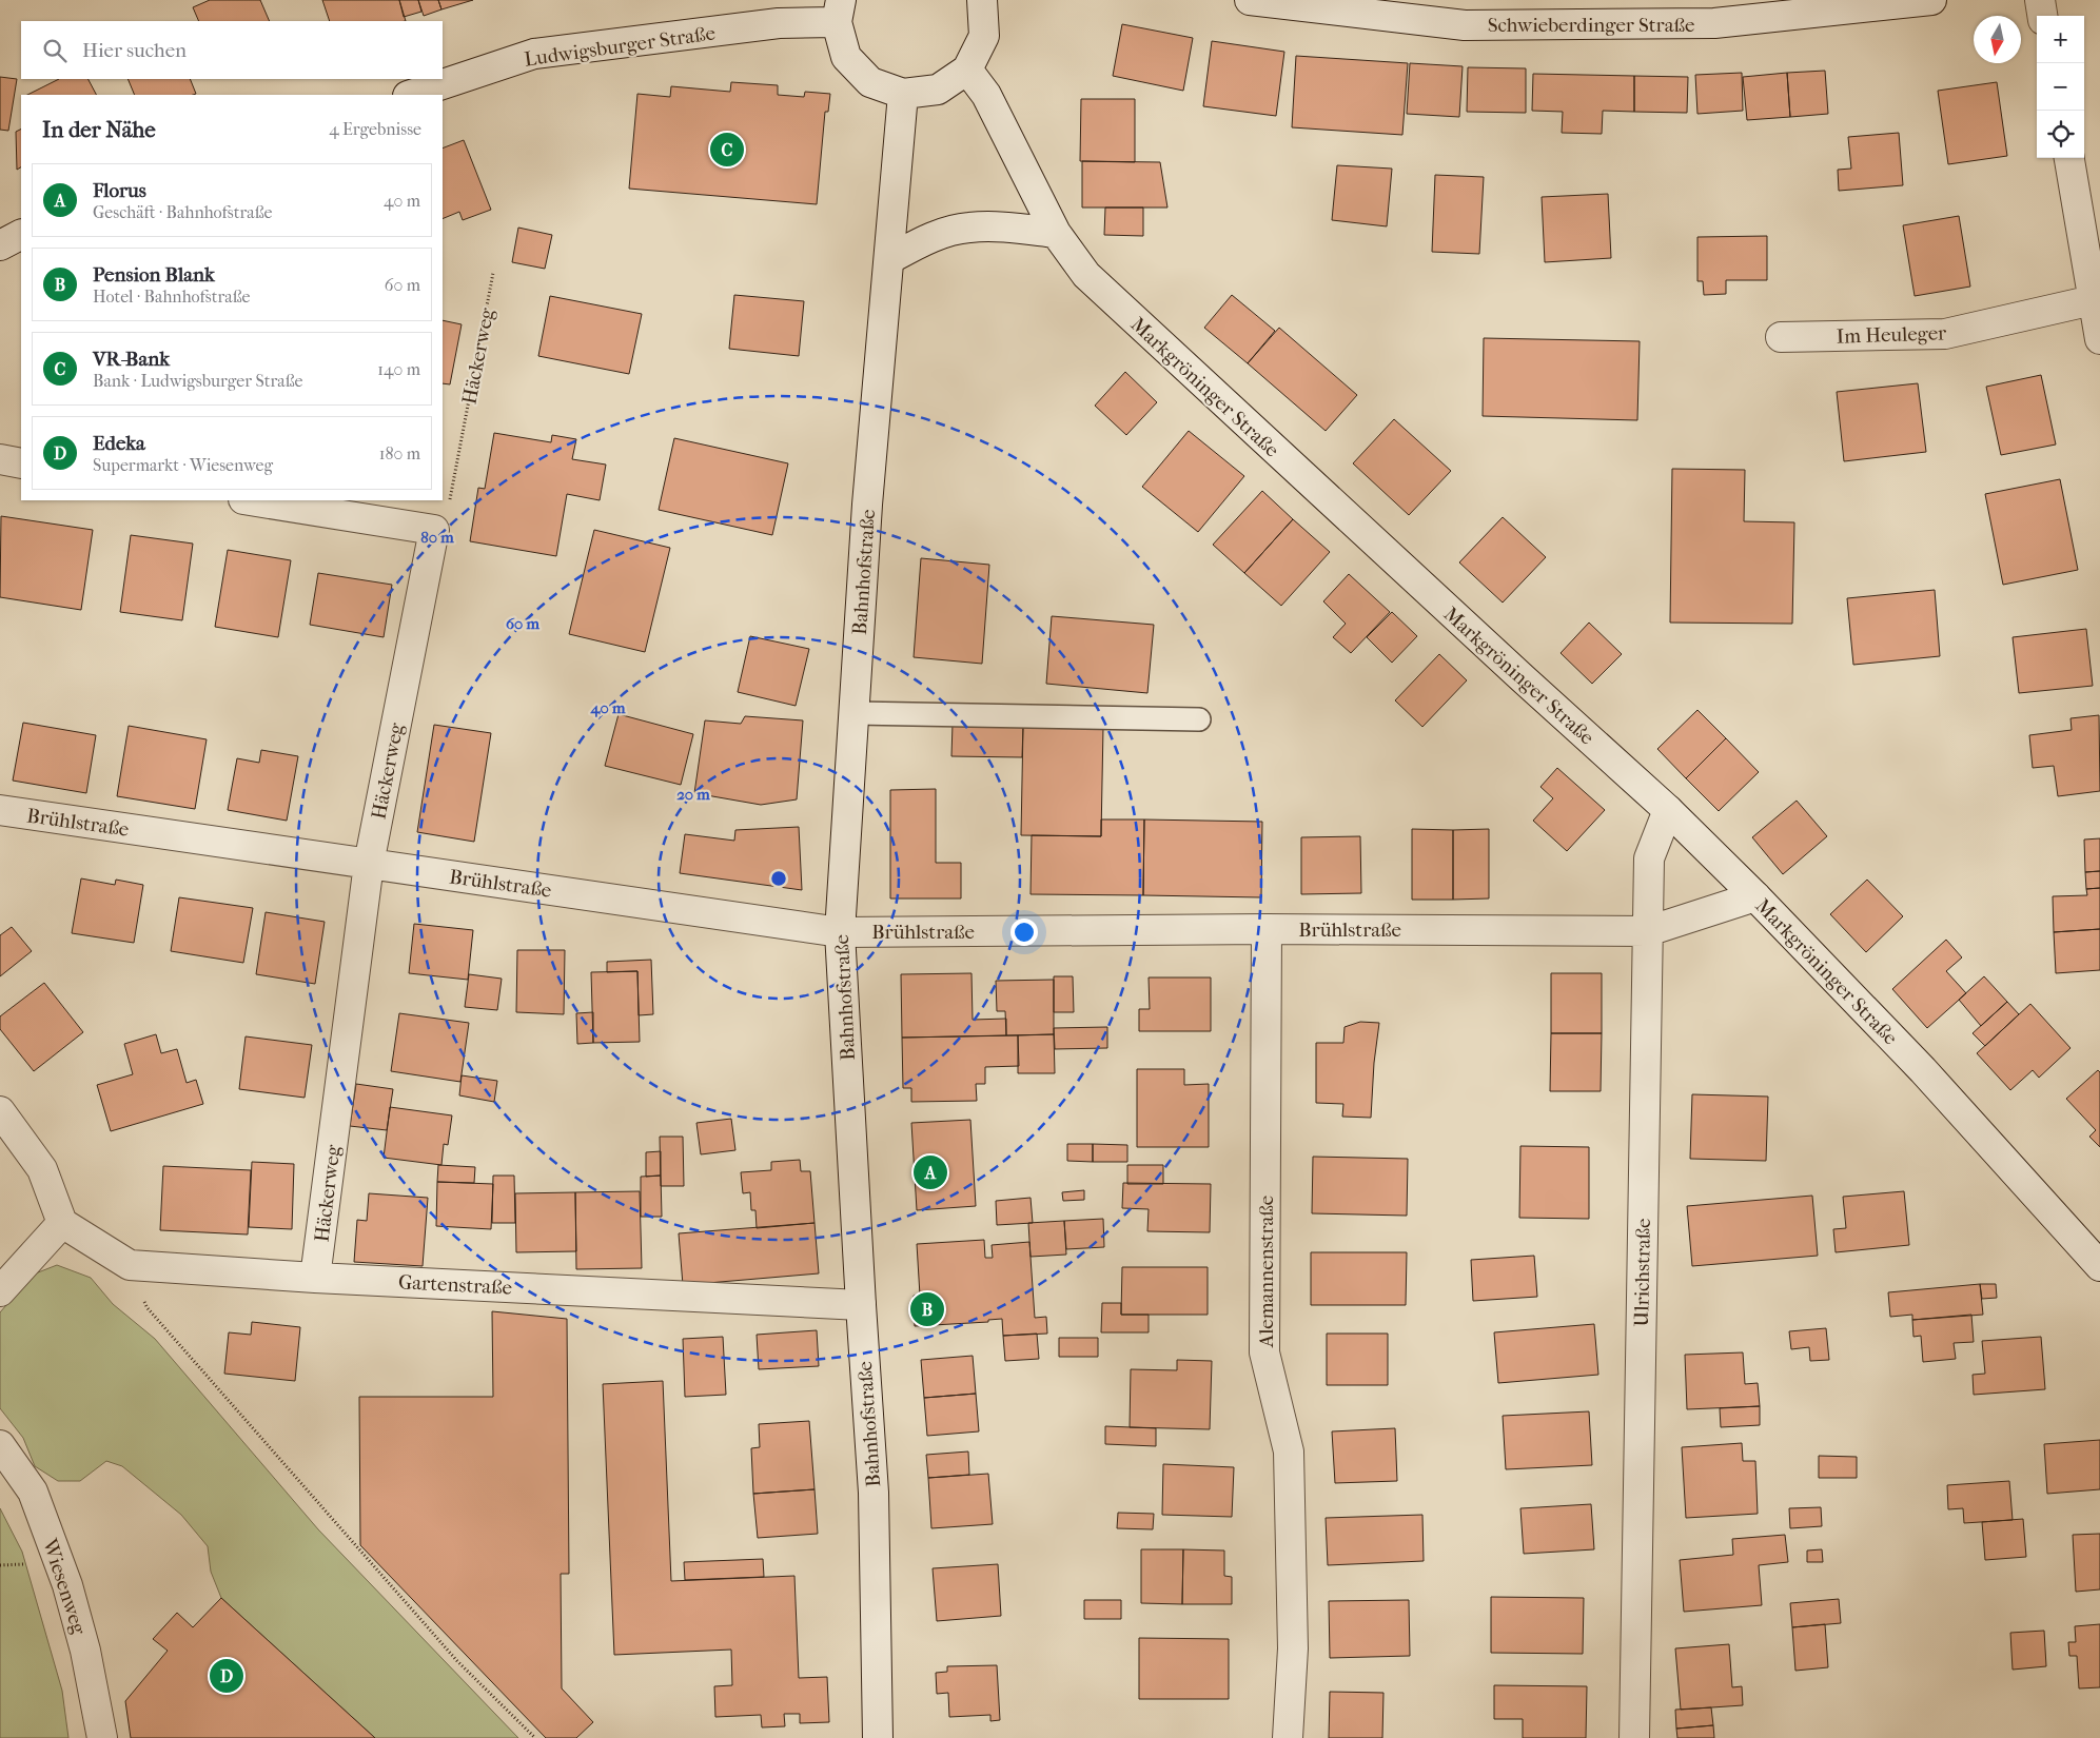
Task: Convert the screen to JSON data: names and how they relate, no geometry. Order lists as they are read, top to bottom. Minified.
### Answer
{"streets":{"street":["Schwieberdinger Straße","Ludwigsburger Straße","Im Heuleger","Häckerweg","Markgröninger Straße","Bahnhofstraße","Brühlstraße","Alemannenstraße","Ulrichstraße","Gartenstraße","Wiesenweg"]},"crossings":[["Häckerweg","Brühlstraße"],["Häckerweg","Gartenstraße"],["Markgröninger Straße","Brühlstraße"],["Markgröninger Straße","Ulrichstraße"],["Bahnhofstraße","Brühlstraße"],["Bahnhofstraße","Gartenstraße"],["Brühlstraße","Alemannenstraße"],["Brühlstraße","Ulrichstraße"]],"north":"bottom","page":{"map_buttons":["+","−"],"search":"Hier suchen","heading":["In der Nähe","4 Ergebnisse"],"pins":["C","A","B","D"],"list":[{"mark":"A","name":"Florus","note":"Geschäft · Bahnhofstraße","value":"40 m"},{"mark":"B","name":"Pension Blank","note":"Hotel · Bahnhofstraße","value":"60 m"},{"mark":"C","name":"VR-Bank","note":"Bank · Ludwigsburger Straße","value":"140 m"},{"mark":"D","name":"Edeka","note":"Supermarkt · Wiesenweg","value":"180 m"}]},"rings":["80 m","60 m","40 m","20 m"]}
